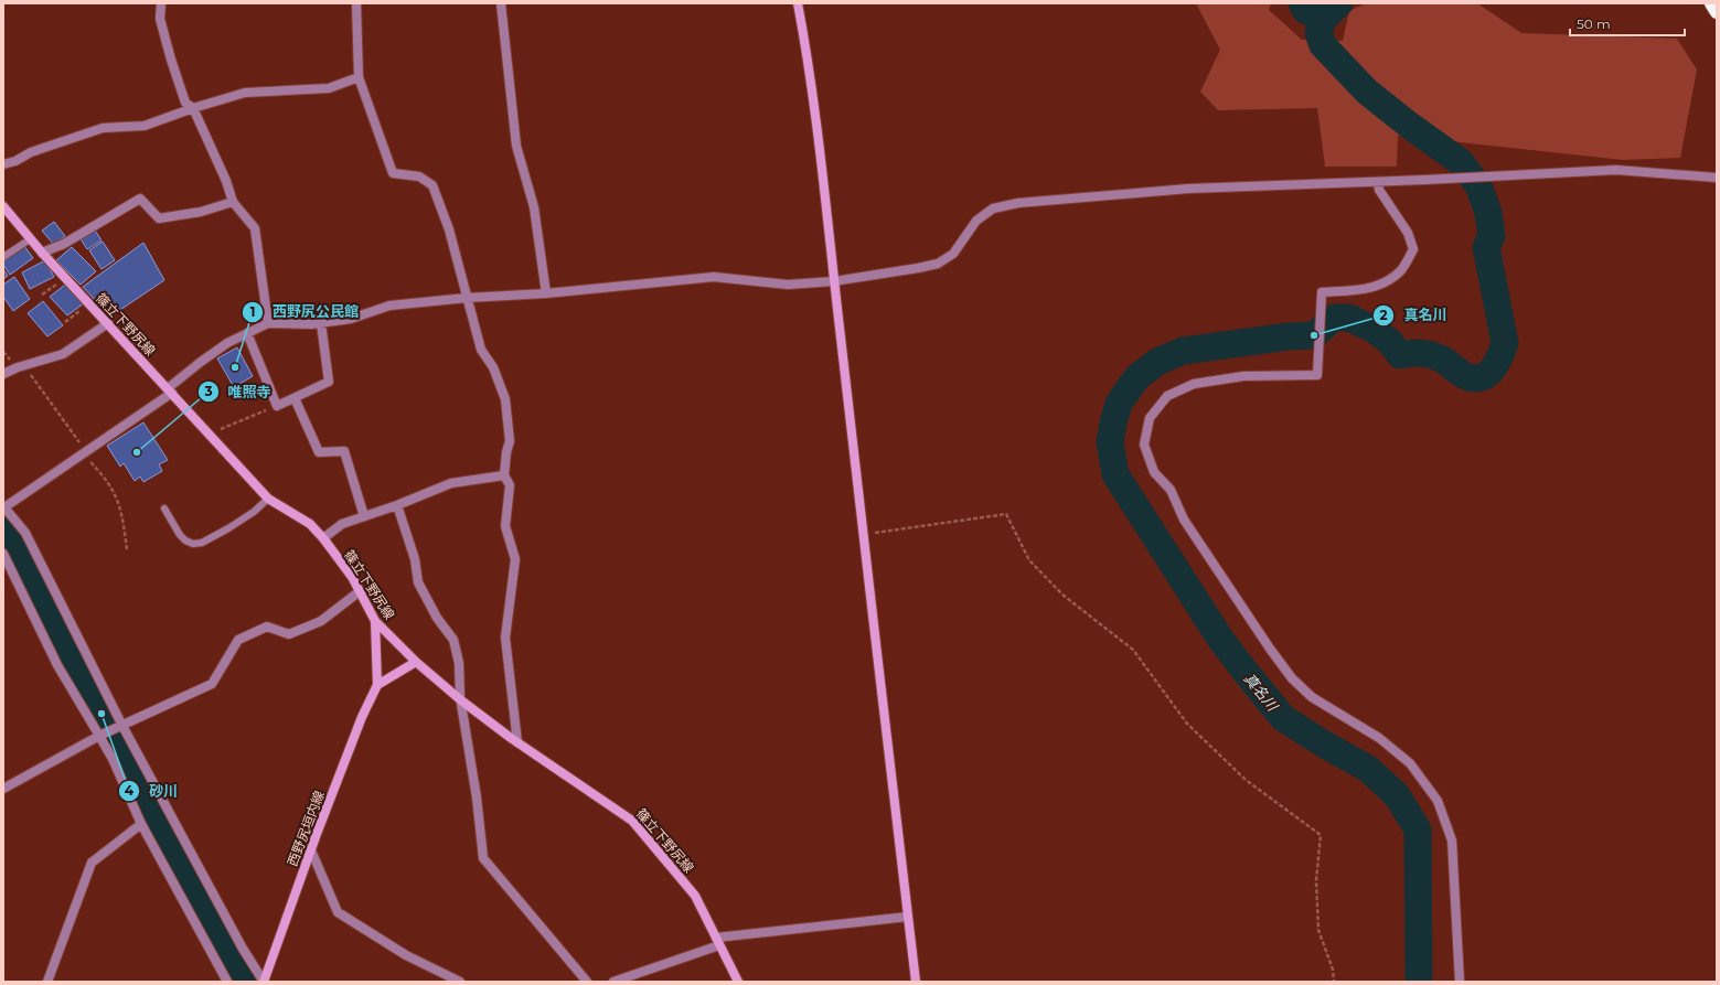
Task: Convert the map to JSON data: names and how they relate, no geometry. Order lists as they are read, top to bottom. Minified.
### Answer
{"streets":{"main road":["篠立下野尻線","西野尻垣内線"]},"crossings":[["篠立下野尻線","西野尻垣内線"]],"water":["真名川"],"places":["真名川","西野尻公民館","唯照寺","砂川"],"scale_bar":"50 m"}
